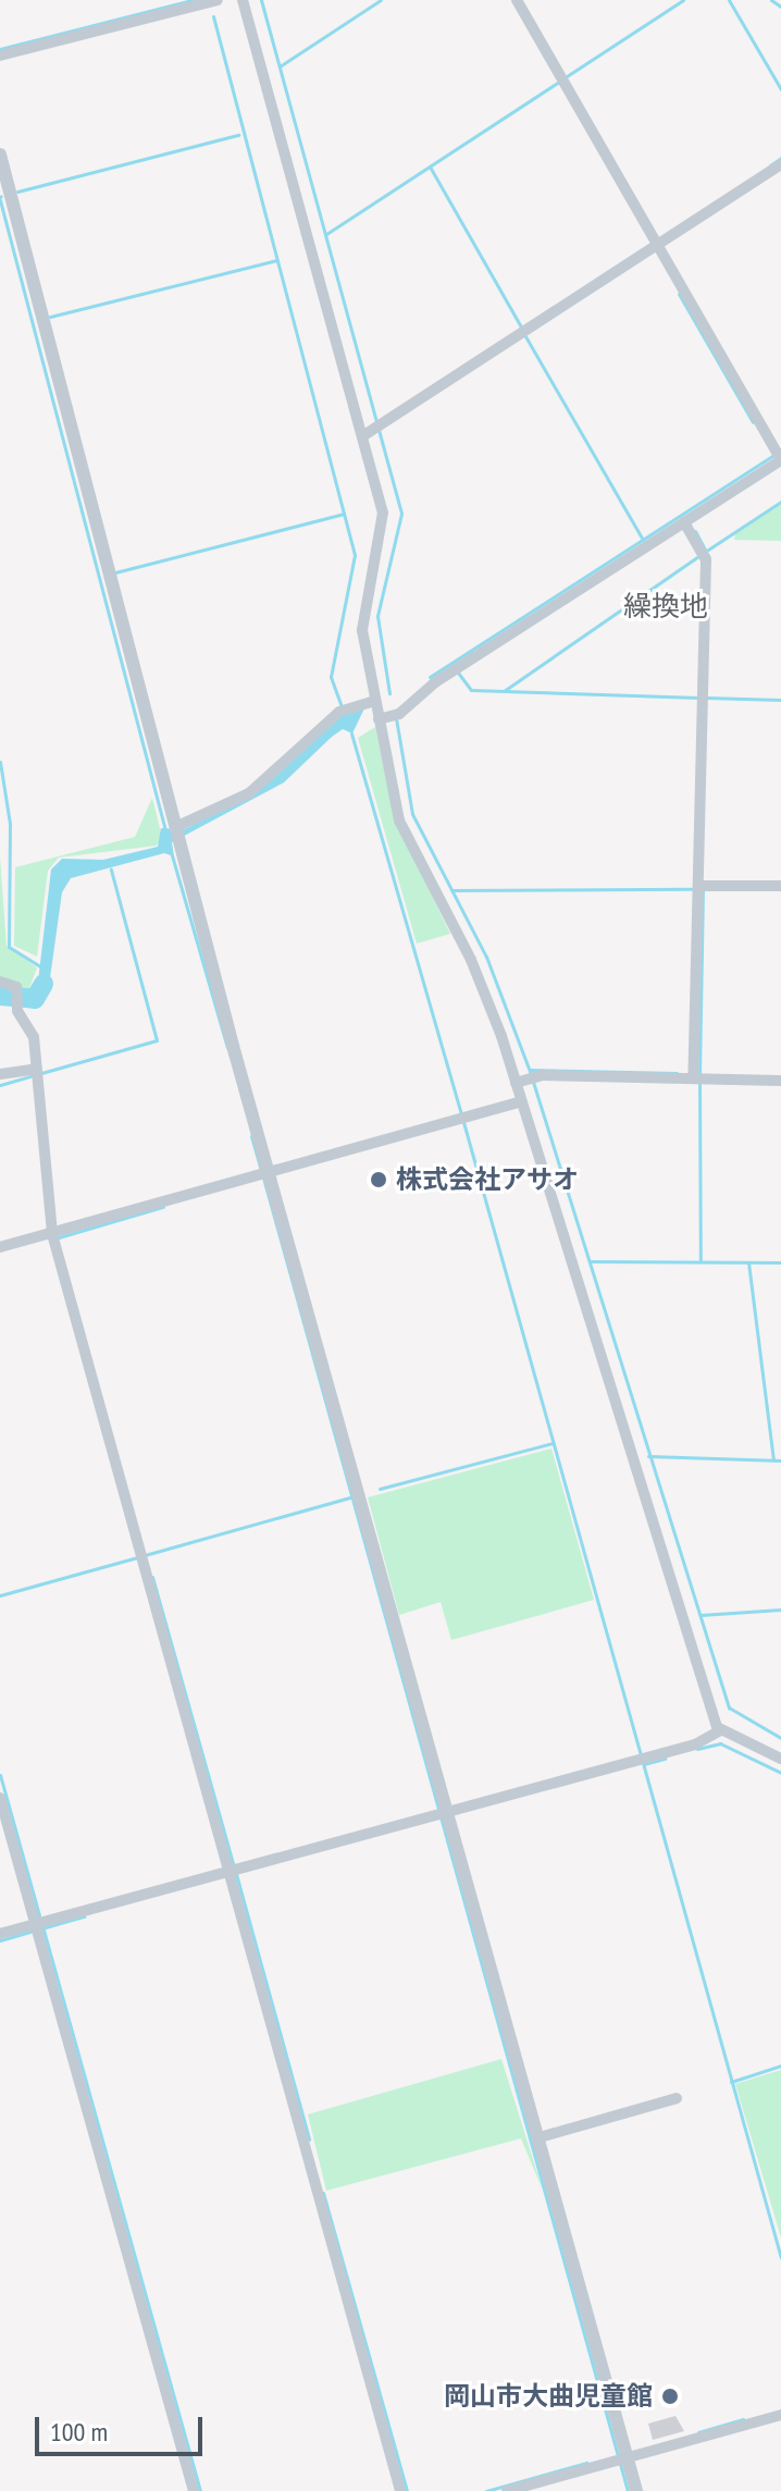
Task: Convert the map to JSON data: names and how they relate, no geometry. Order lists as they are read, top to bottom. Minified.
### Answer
{"districts":["繰換地"],"places":["株式会社アサオ","岡山市大曲児童館"],"scale_bar":"100 m"}
